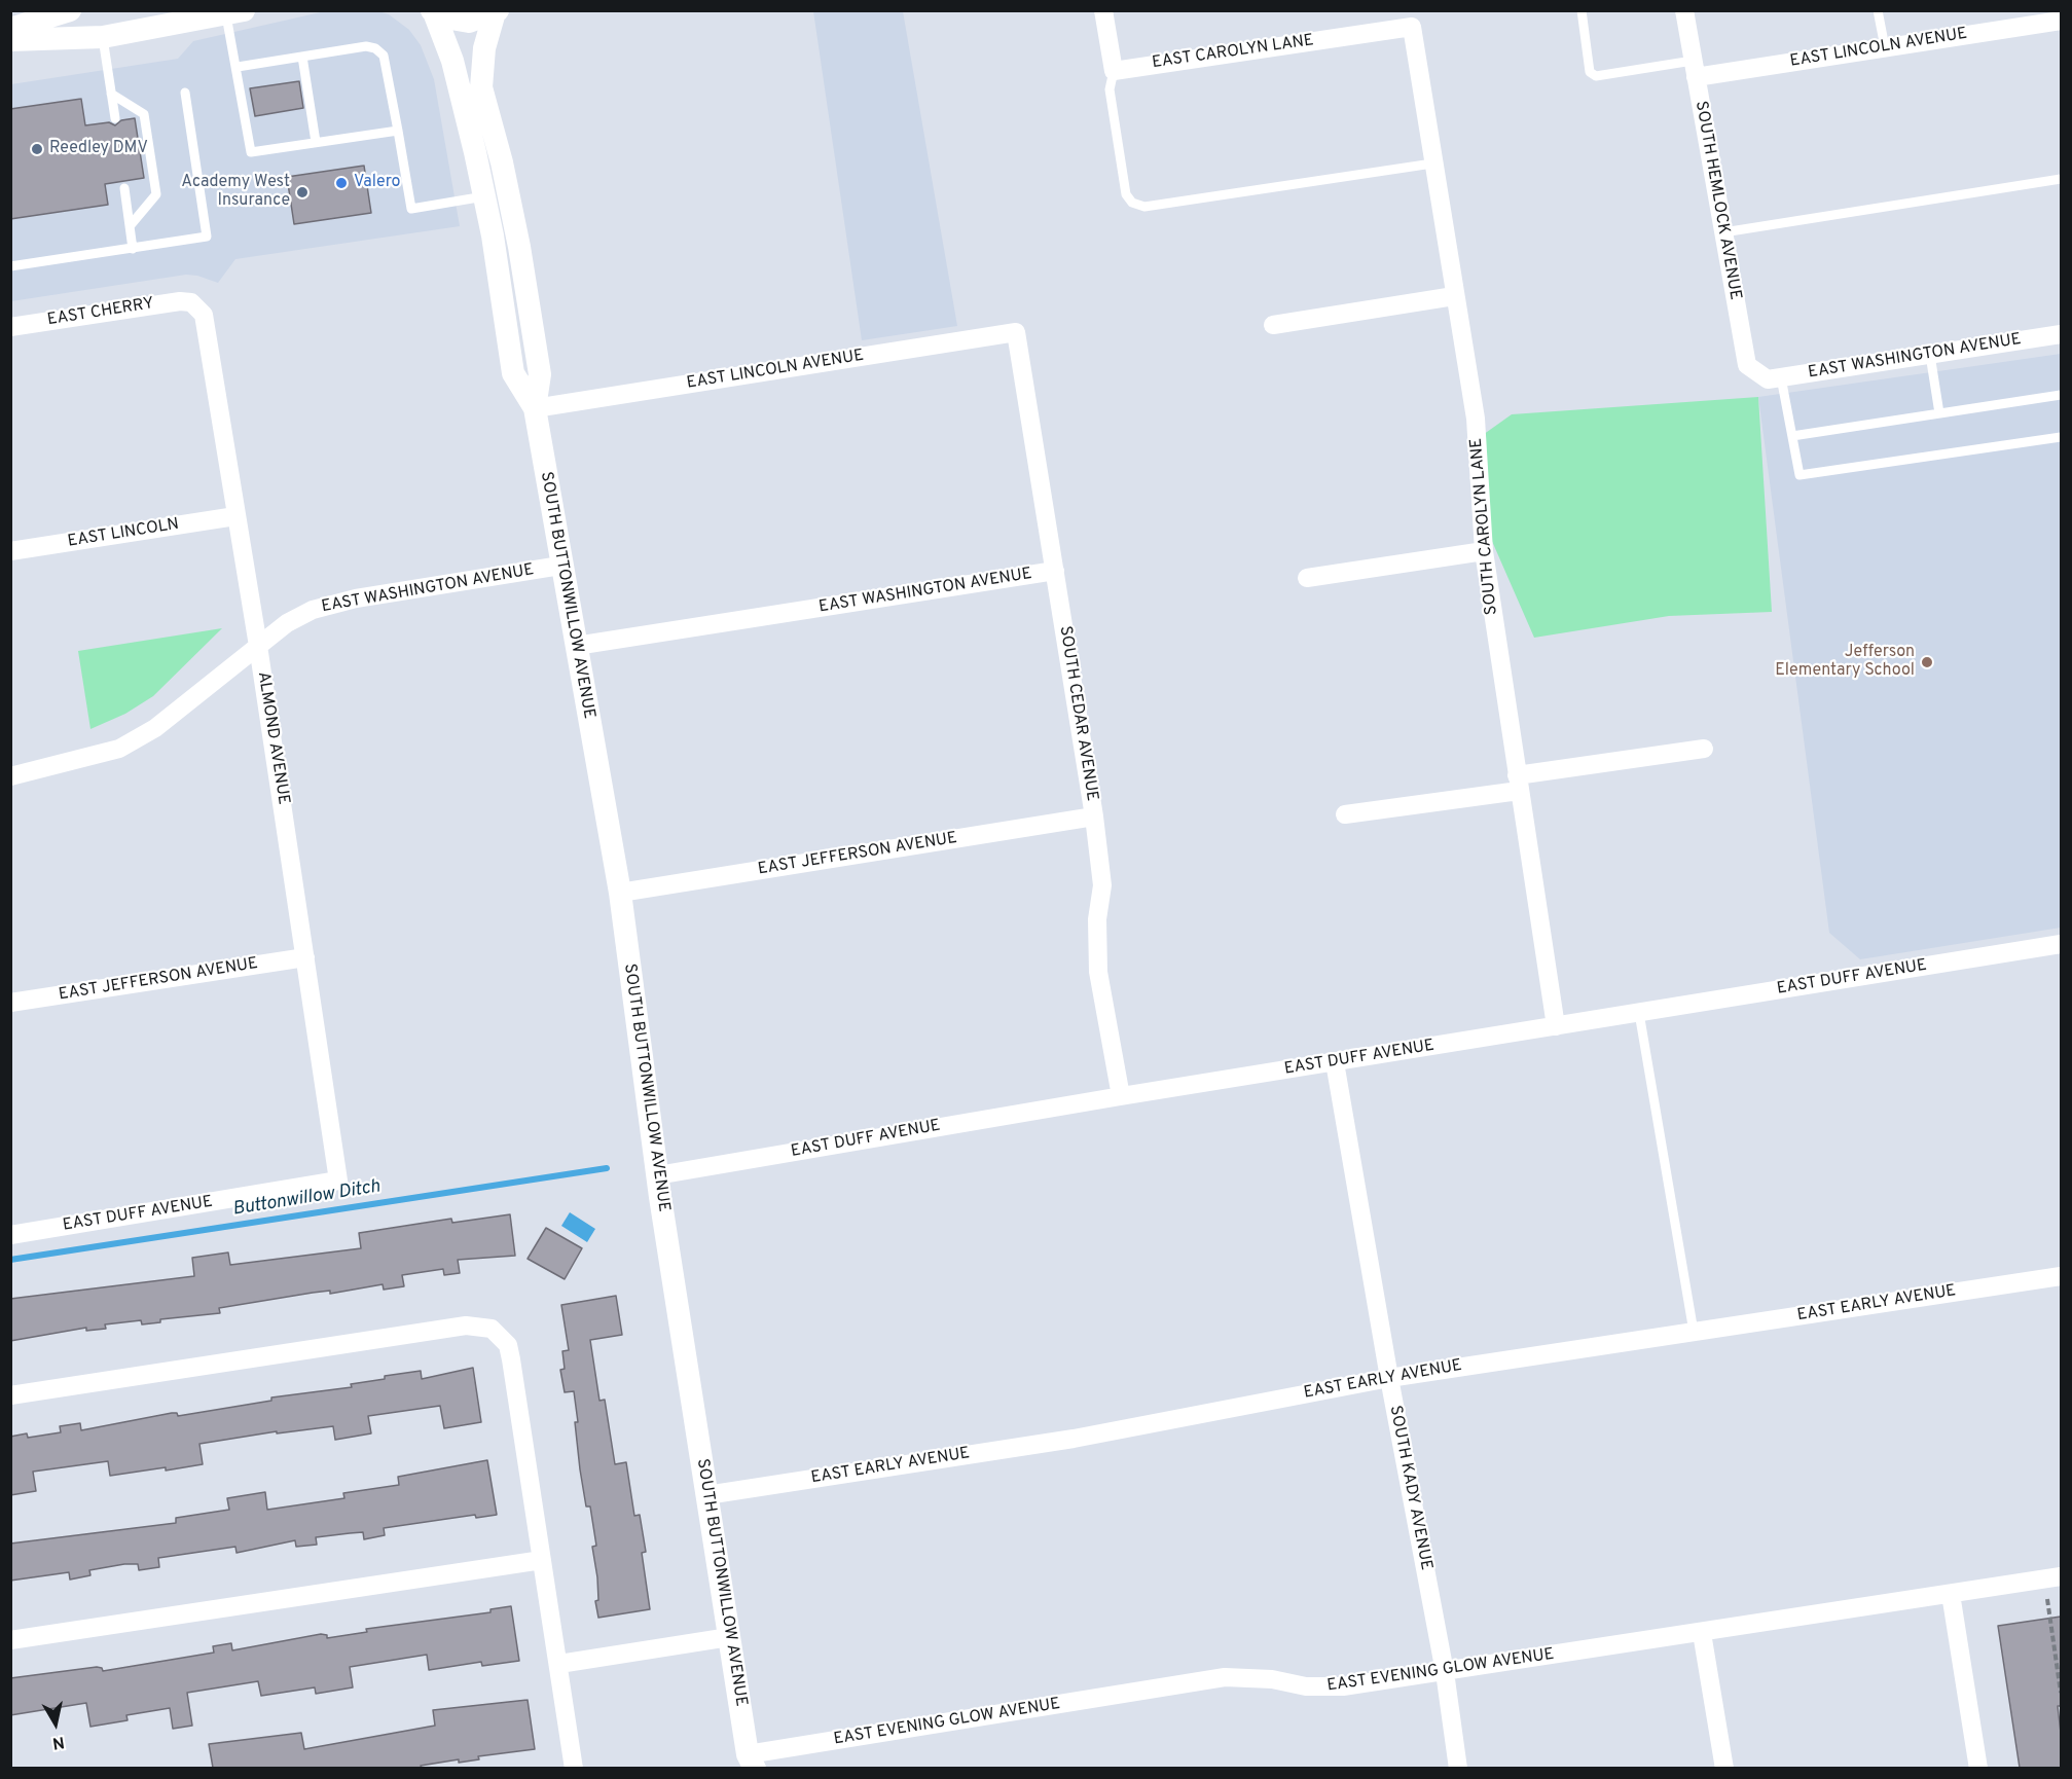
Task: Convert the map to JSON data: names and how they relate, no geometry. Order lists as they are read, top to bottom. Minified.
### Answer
{"streets":{"street":["EAST LINCOLN AVENUE","EAST CAROLYN LANE","SOUTH HEMLOCK AVENUE","EAST CHERRY","EAST WASHINGTON AVENUE","SOUTH CAROLYN LANE","EAST LINCOLN","SOUTH BUTTONWILLOW AVENUE","SOUTH CEDAR AVENUE","ALMOND AVENUE","EAST JEFFERSON AVENUE","EAST DUFF AVENUE","EAST EARLY AVENUE","SOUTH KADY AVENUE","EAST EVENING GLOW AVENUE"]},"crossings":[["EAST LINCOLN AVENUE","SOUTH HEMLOCK AVENUE"],["EAST LINCOLN AVENUE","SOUTH BUTTONWILLOW AVENUE"],["EAST LINCOLN AVENUE","SOUTH CEDAR AVENUE"],["EAST CAROLYN LANE","SOUTH CAROLYN LANE"],["SOUTH HEMLOCK AVENUE","EAST WASHINGTON AVENUE"],["EAST CHERRY","ALMOND AVENUE"],["EAST WASHINGTON AVENUE","SOUTH BUTTONWILLOW AVENUE"],["EAST WASHINGTON AVENUE","SOUTH CEDAR AVENUE"],["EAST WASHINGTON AVENUE","ALMOND AVENUE"],["SOUTH CAROLYN LANE","EAST DUFF AVENUE"],["EAST LINCOLN","ALMOND AVENUE"],["SOUTH BUTTONWILLOW AVENUE","EAST JEFFERSON AVENUE"],["SOUTH BUTTONWILLOW AVENUE","EAST DUFF AVENUE"],["SOUTH BUTTONWILLOW AVENUE","EAST EARLY AVENUE"],["SOUTH BUTTONWILLOW AVENUE","EAST EVENING GLOW AVENUE"],["SOUTH CEDAR AVENUE","EAST JEFFERSON AVENUE"],["SOUTH CEDAR AVENUE","EAST DUFF AVENUE"],["ALMOND AVENUE","EAST JEFFERSON AVENUE"],["ALMOND AVENUE","EAST DUFF AVENUE"],["EAST DUFF AVENUE","SOUTH KADY AVENUE"],["EAST EARLY AVENUE","SOUTH KADY AVENUE"],["SOUTH KADY AVENUE","EAST EVENING GLOW AVENUE"]],"water":["Buttonwillow Ditch"],"places":["Reedley DMV","Valero","Academy West Insurance","Jefferson Elementary School"],"north":"bottom"}
